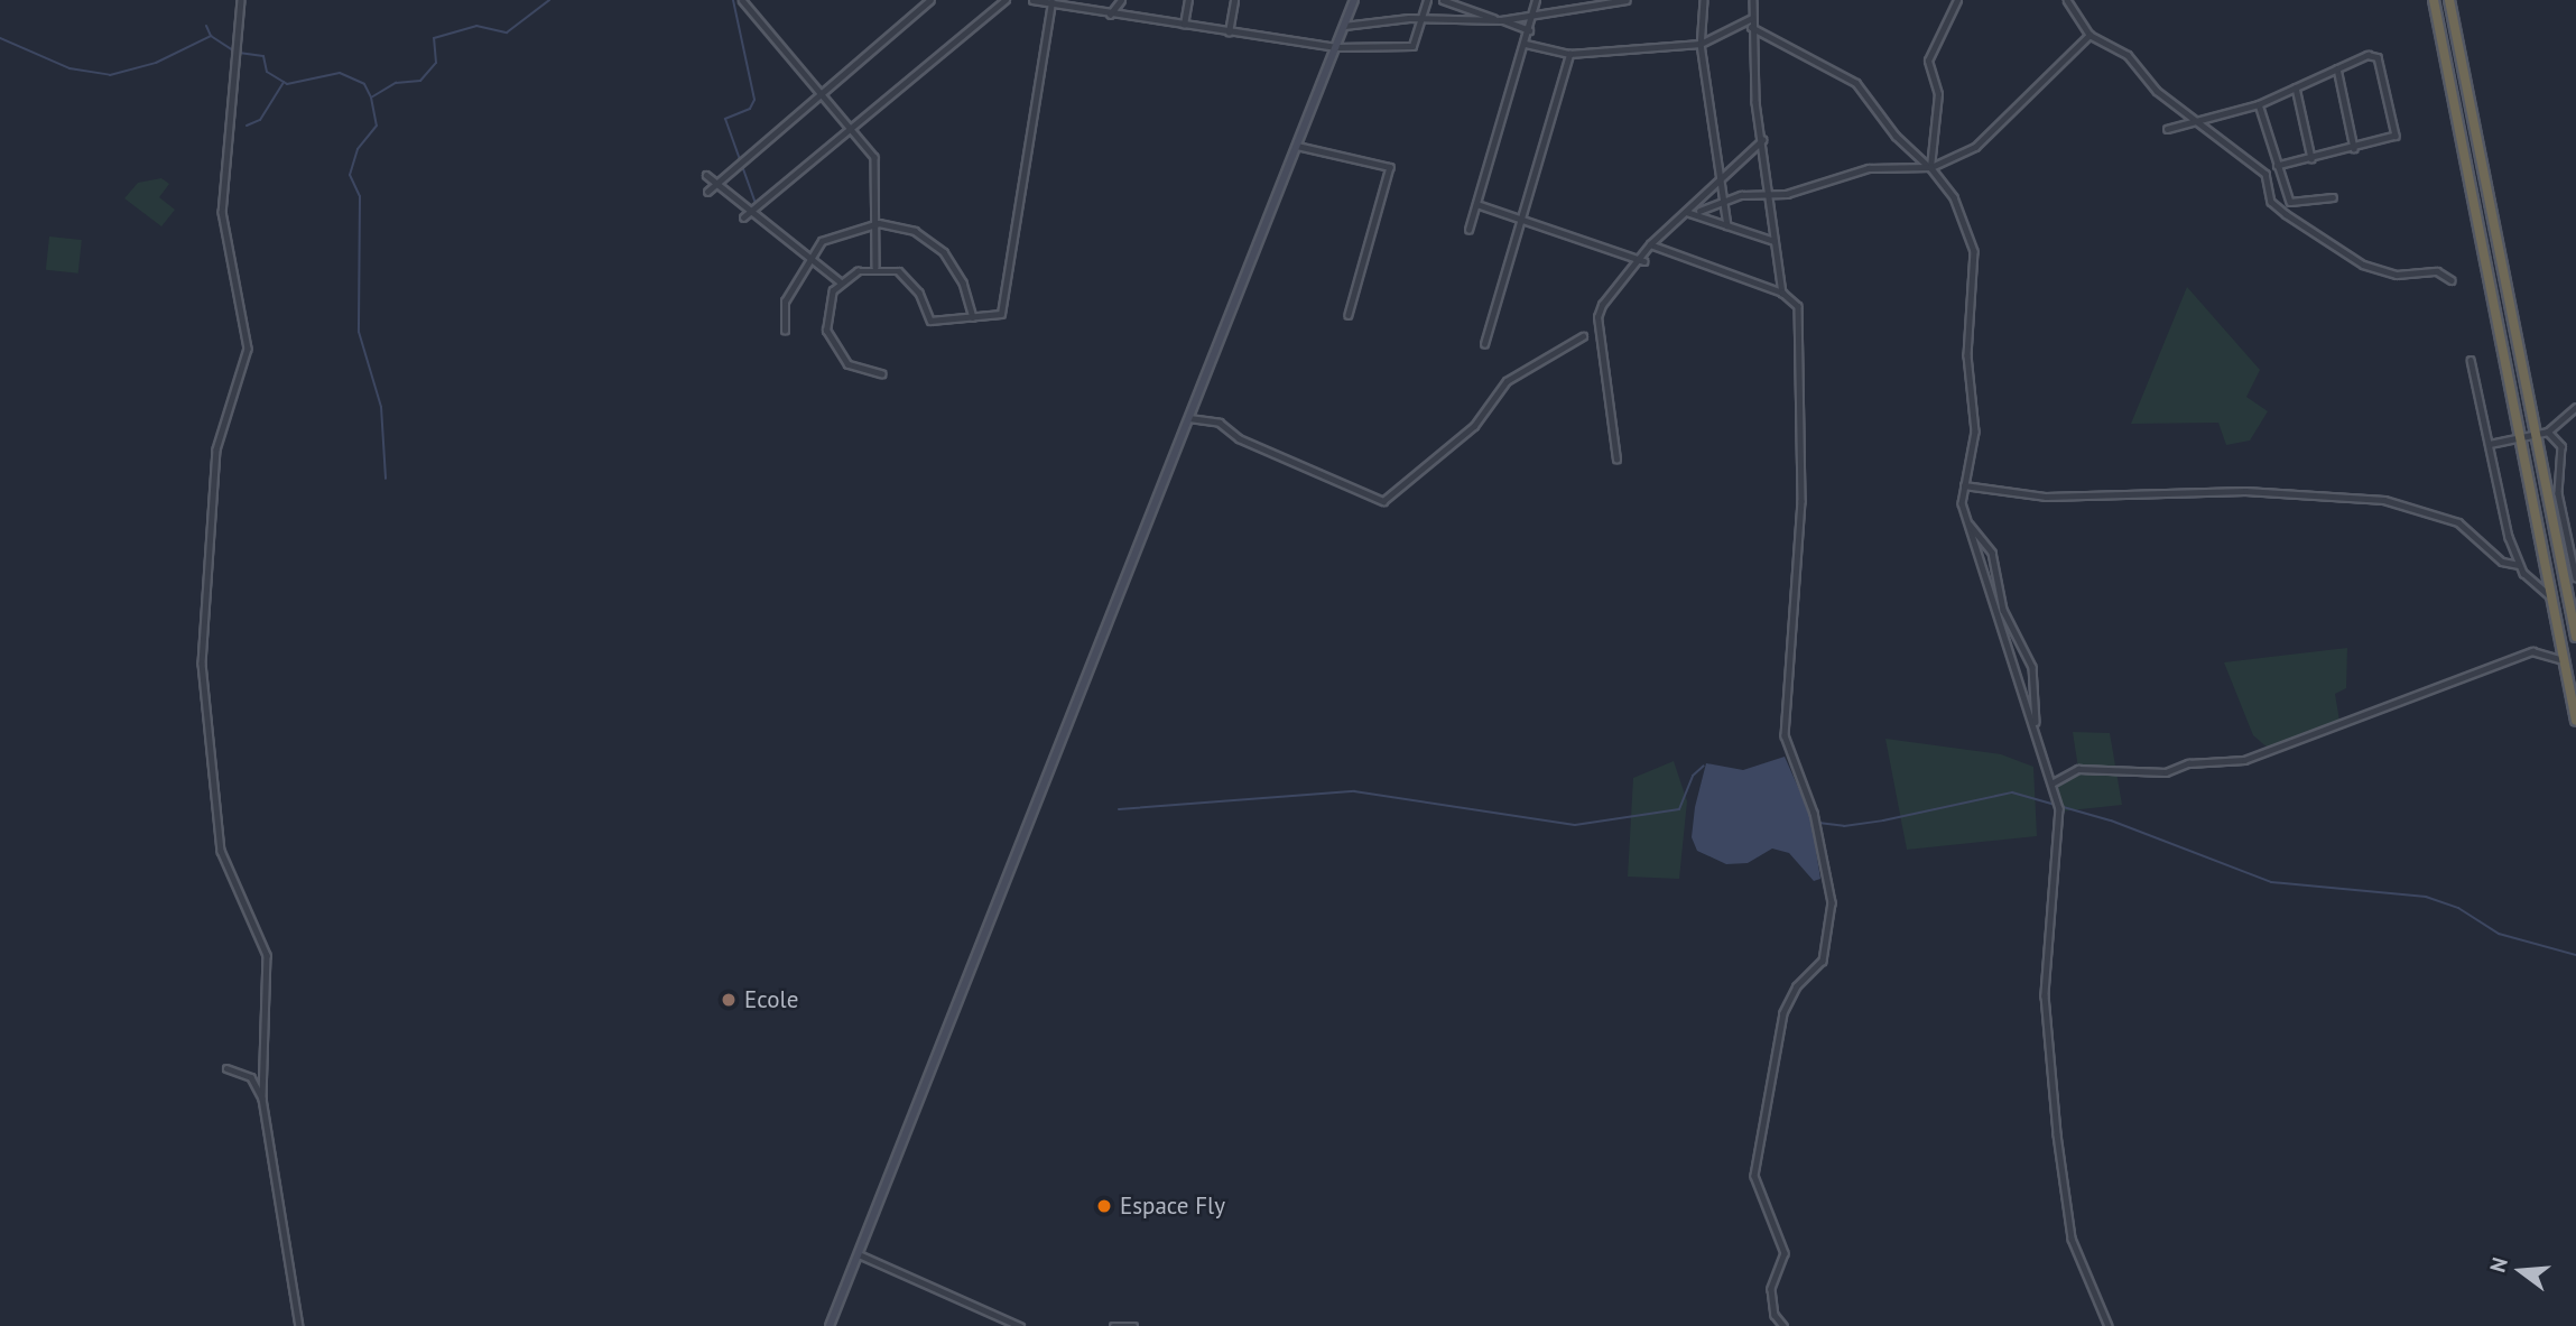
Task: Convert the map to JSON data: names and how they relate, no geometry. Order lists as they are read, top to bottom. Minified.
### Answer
{"places":["Ecole","Espace Fly"],"north":"left"}
